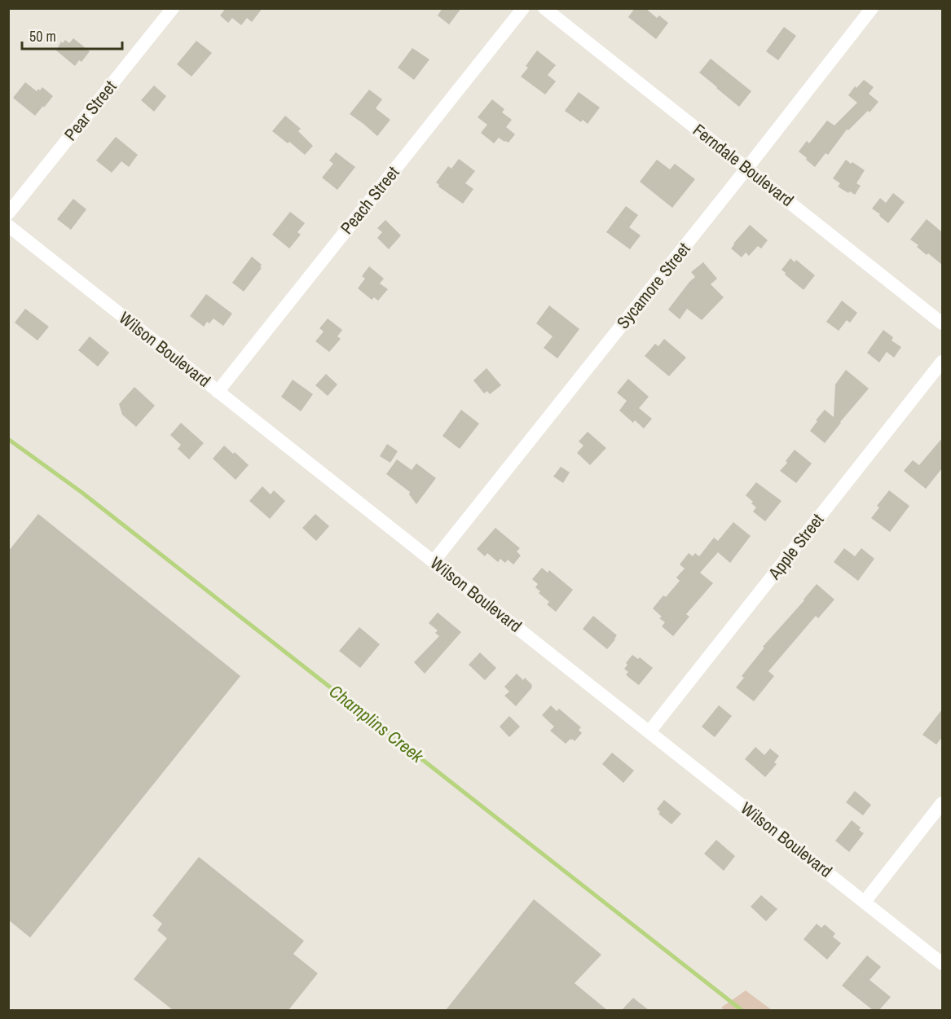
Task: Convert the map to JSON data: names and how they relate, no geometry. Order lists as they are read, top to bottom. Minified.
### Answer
{"streets":{"street":["Pear Street","Ferndale Boulevard","Peach Street","Sycamore Street","Wilson Boulevard","Apple Street"]},"crossings":[["Ferndale Boulevard","Sycamore Street"],["Peach Street","Wilson Boulevard"],["Sycamore Street","Wilson Boulevard"],["Wilson Boulevard","Apple Street"]],"water":["Champlins Creek"],"scale_bar":"50 m"}
